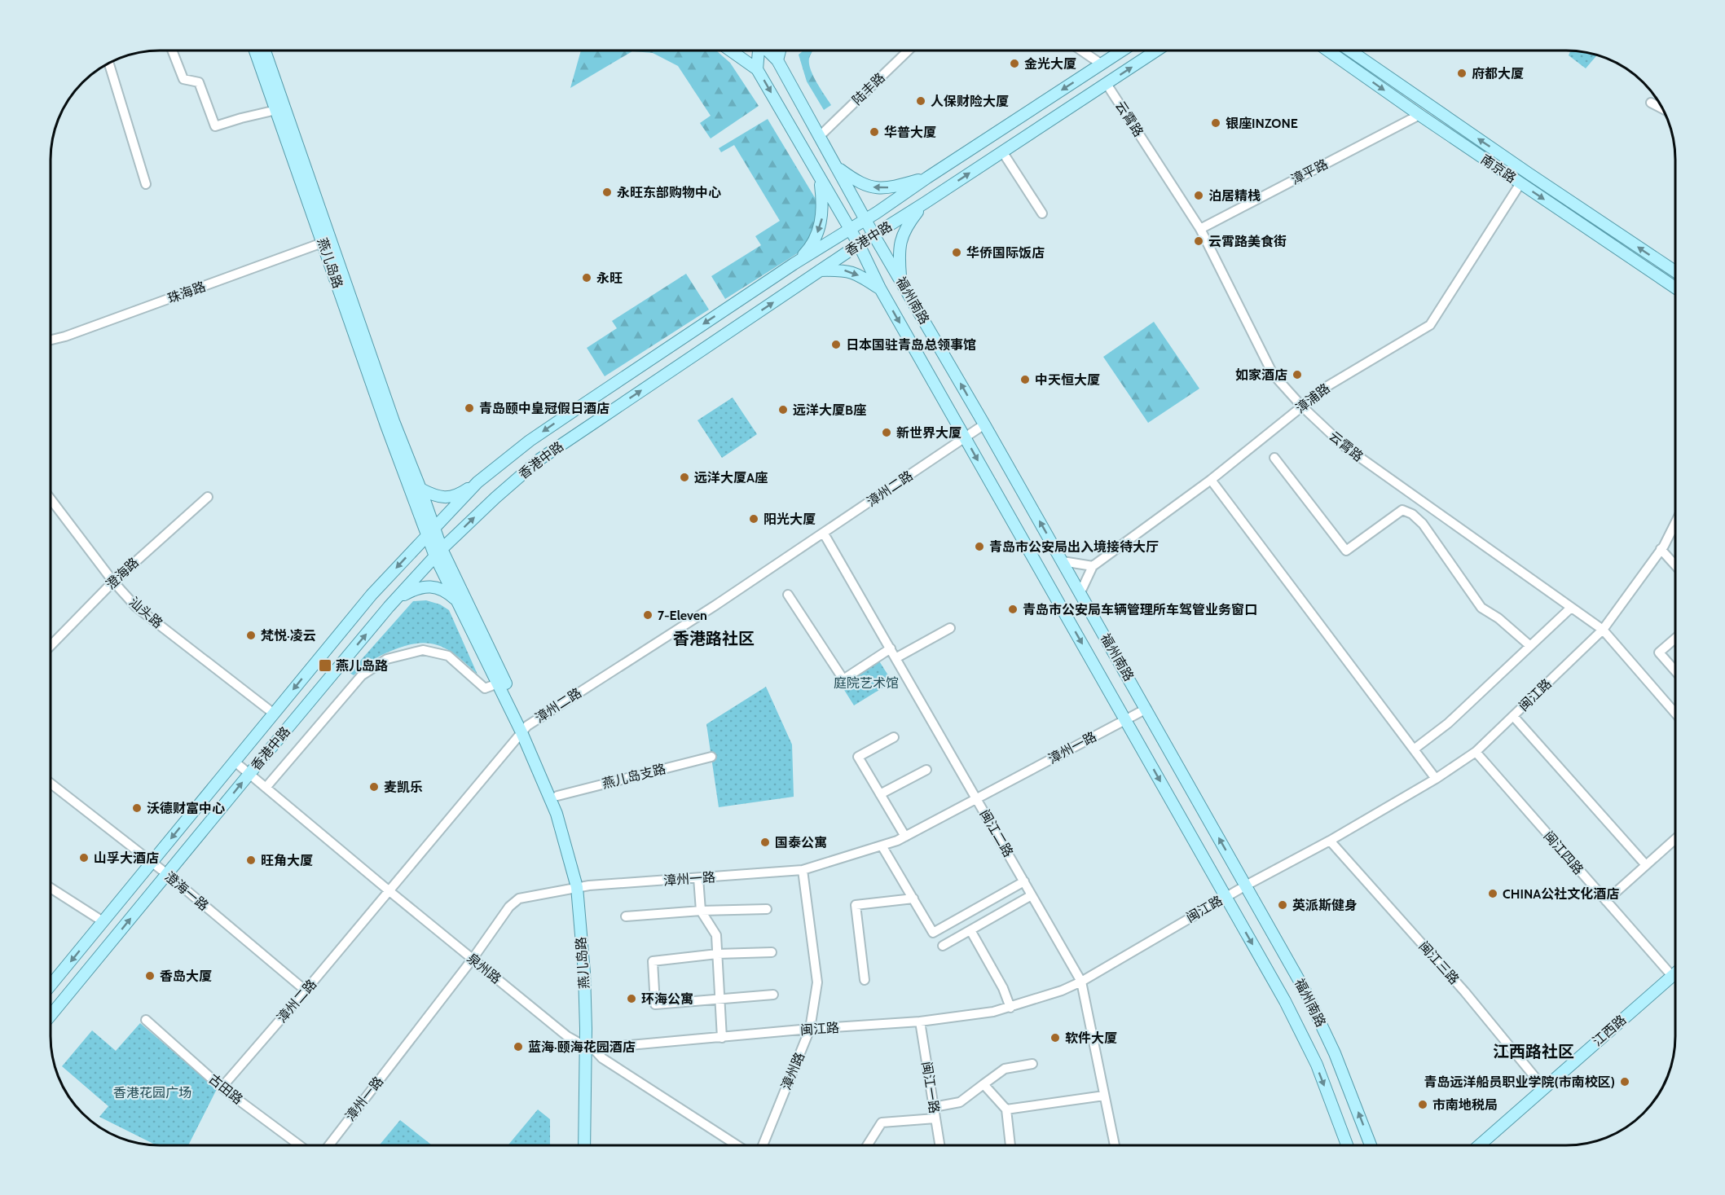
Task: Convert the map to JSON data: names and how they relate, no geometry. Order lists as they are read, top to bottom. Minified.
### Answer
{"streets":{"main road":["南京路","香港中路","燕儿岛路","福州南路","江西路"],"street":["陆丰路","云霄路","漳平路","珠海路","漳浦路","漳州二路","澄海路","汕头路","闽江路","漳州一路","燕儿岛支路","闽江二路","闽江四路","澄海一路","闽江三路","泉州路","漳州路","闽江一路","古田路"]},"crossings":[["陆丰路","福州南路"],["云霄路","漳平路"],["云霄路","香港中路"],["云霄路","漳浦路"],["云霄路","闽江路"],["南京路","漳平路"],["南京路","漳浦路"],["香港中路","燕儿岛路"],["香港中路","福州南路"],["香港中路","汕头路"],["香港中路","澄海一路"],["香港中路","泉州路"],["燕儿岛路","珠海路"],["燕儿岛路","漳州二路"],["燕儿岛路","闽江路"],["燕儿岛路","漳州一路"],["燕儿岛路","燕儿岛支路"],["燕儿岛路","泉州路"],["福州南路","漳州二路"],["福州南路","闽江路"],["福州南路","漳州一路"],["漳州二路","闽江二路"],["漳州二路","澄海一路"],["漳州二路","泉州路"],["漳州二路","古田路"],["澄海路","汕头路"],["闽江路","闽江二路"],["闽江路","闽江四路"],["闽江路","闽江三路"],["闽江路","泉州路"],["闽江路","漳州路"],["闽江路","闽江一路"],["漳州一路","闽江二路"],["漳州一路","泉州路"],["漳州一路","漳州路"],["闽江四路","江西路"],["闽江三路","江西路"]],"districts":["香港路社区","江西路社区"],"parks":["庭院艺术馆","香港花园广场"],"places":{"other":["金光大厦","府都大厦","人保财险大厦","银座INZONE","华普大厦","永旺东部购物中心","泊居精栈","云霄路美食街","华侨国际饭店","永旺","日本国驻青岛总领事馆","如家酒店","中天恒大厦","青岛颐中皇冠假日酒店","远洋大厦B座","新世界大厦","远洋大厦A座","阳光大厦","青岛市公安局出入境接待大厅","青岛市公安局车辆管理所车驾管业务窗口","7-Eleven","梵悦·凌云","麦凯乐","沃德财富中心","国泰公寓","山孚大酒店","旺角大厦","CHINA公社文化酒店","英派斯健身","香岛大厦","环海公寓","软件大厦","蓝海·颐海花园酒店","青岛远洋船员职业学院(市南校区)","市南地税局"],"transit":["燕儿岛路"]}}
